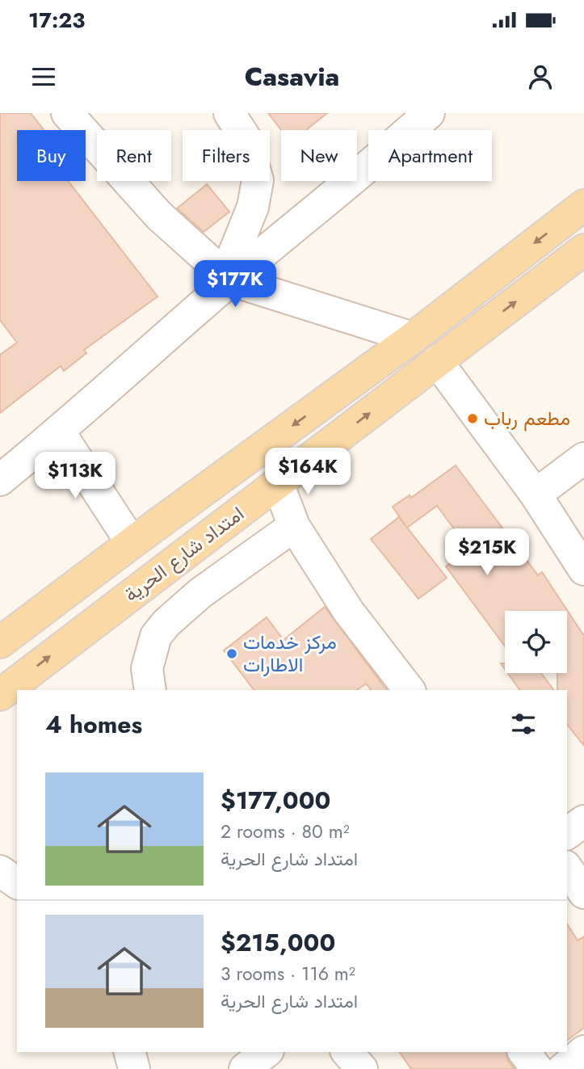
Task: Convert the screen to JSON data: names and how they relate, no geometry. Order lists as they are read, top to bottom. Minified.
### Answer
{"streets":{"main road":["امتداد شارع الحرية"]},"places":["مطعم رباب","مركز خدمات الاطارات"],"page":{"status":"17:23","header":"Casavia","chip":["Buy","Rent","Filters","New","Apartment"],"price":["$177K","$164K","$113K","$215K"],"heading":"4 homes","list":[{"name":"$177,000","note":"2 rooms · 80 m² · امتداد شارع الحرية"},{"name":"$215,000","note":"3 rooms · 116 m² · امتداد شارع الحرية"}]}}
